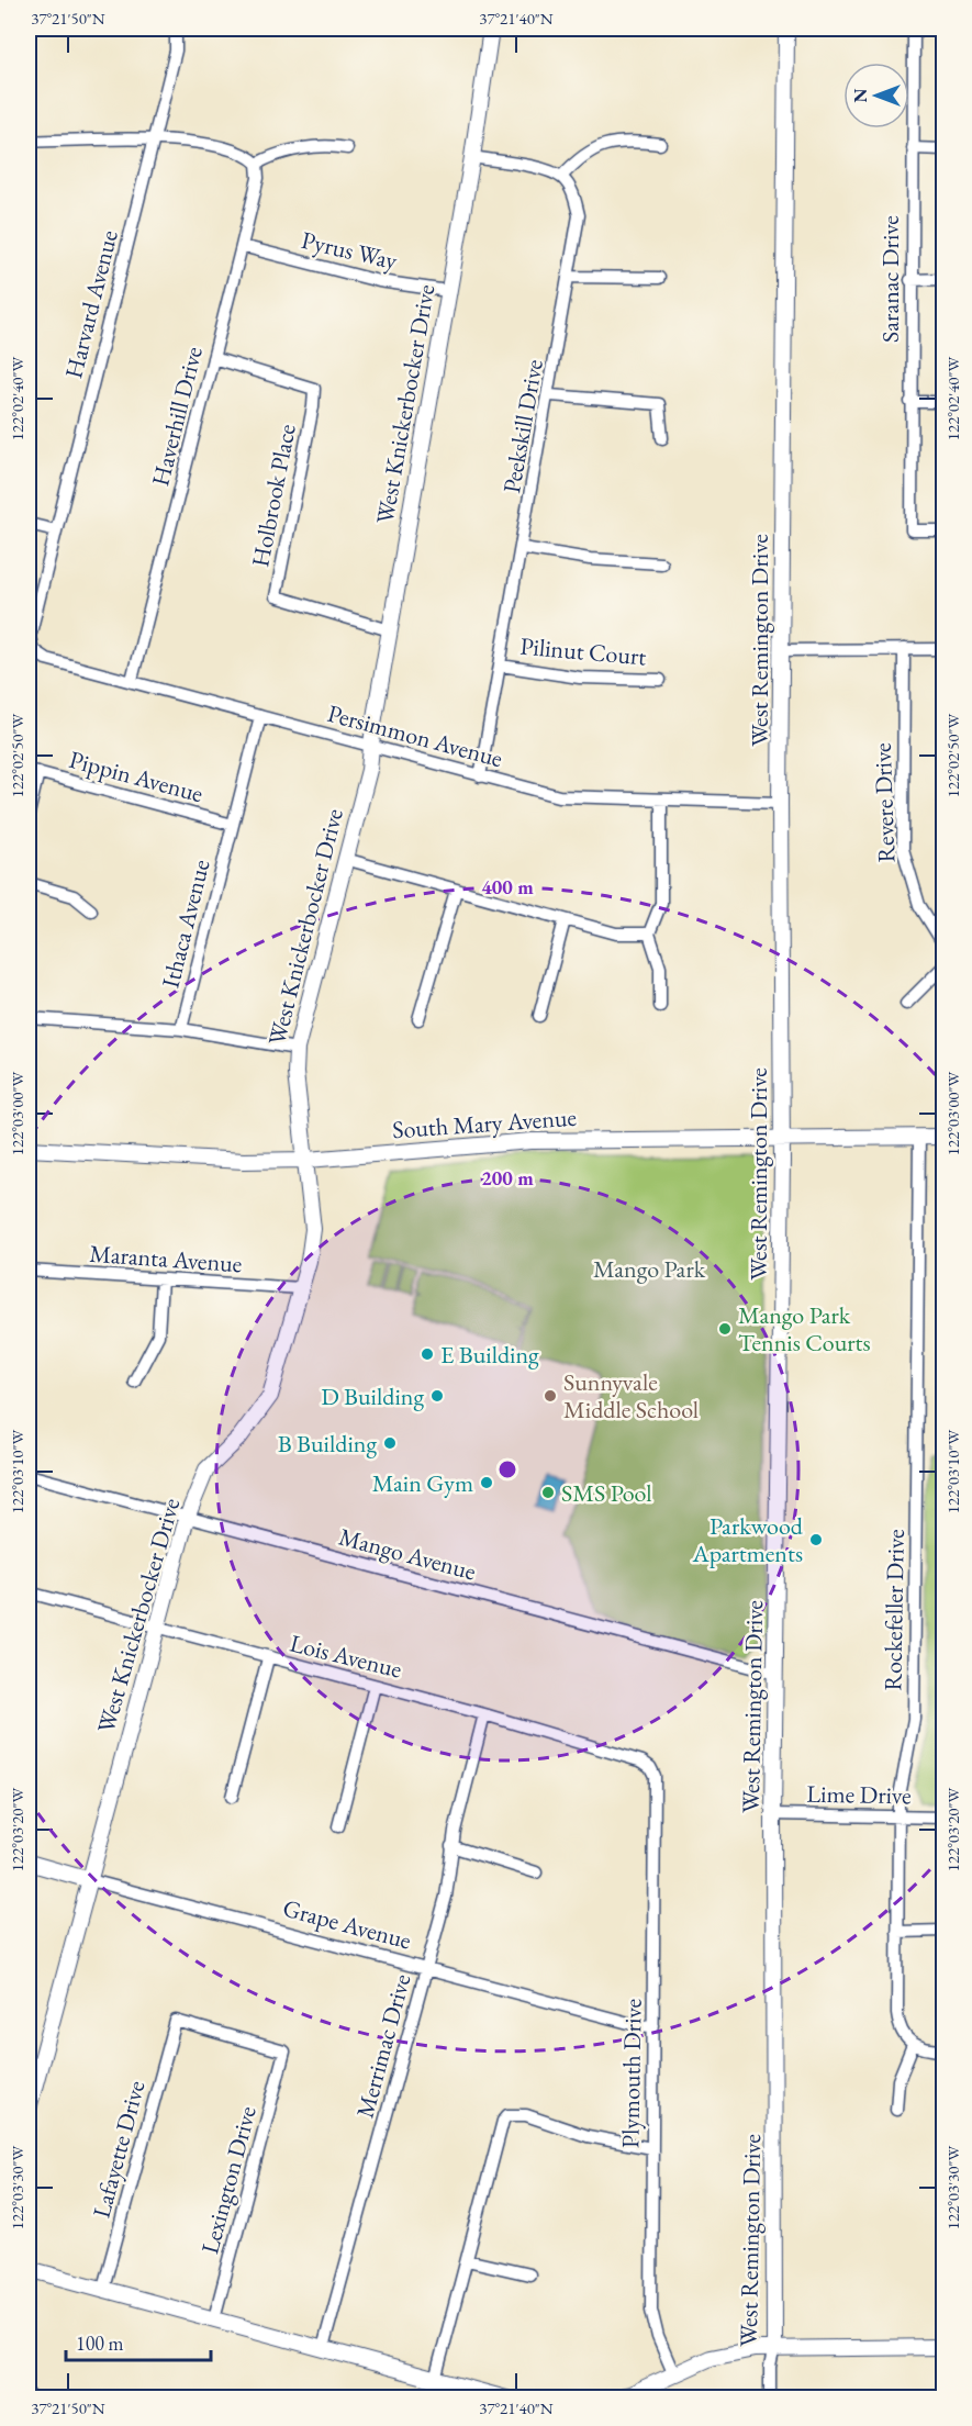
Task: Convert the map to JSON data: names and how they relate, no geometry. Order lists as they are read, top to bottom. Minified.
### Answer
{"streets":{"street":["Pyrus Way","Saranac Drive","Harvard Avenue","West Knickerbocker Drive","Haverhill Drive","Peekskill Drive","Holbrook Place","West Remington Drive","Pilinut Court","Persimmon Avenue","Pippin Avenue","Revere Drive","Ithaca Avenue","South Mary Avenue","Maranta Avenue","Mango Avenue","Rockefeller Drive","Lois Avenue","Lime Drive","Grape Avenue","Merrimac Drive","Plymouth Drive","Lafayette Drive","Lexington Drive"]},"crossings":[["Pyrus Way","West Knickerbocker Drive"],["Pyrus Way","Haverhill Drive"],["Harvard Avenue","Persimmon Avenue"],["West Knickerbocker Drive","Holbrook Place"],["West Knickerbocker Drive","Persimmon Avenue"],["West Knickerbocker Drive","South Mary Avenue"],["West Knickerbocker Drive","Maranta Avenue"],["West Knickerbocker Drive","Mango Avenue"],["West Knickerbocker Drive","Lois Avenue"],["West Knickerbocker Drive","Grape Avenue"],["Haverhill Drive","Holbrook Place"],["Haverhill Drive","Persimmon Avenue"],["Peekskill Drive","Pilinut Court"],["Peekskill Drive","Persimmon Avenue"],["West Remington Drive","Persimmon Avenue"],["West Remington Drive","South Mary Avenue"],["West Remington Drive","Mango Avenue"],["West Remington Drive","Lime Drive"],["Persimmon Avenue","Ithaca Avenue"],["Pippin Avenue","Ithaca Avenue"],["South Mary Avenue","Rockefeller Drive"],["Rockefeller Drive","Lime Drive"],["Lois Avenue","Merrimac Drive"],["Lois Avenue","Plymouth Drive"],["Grape Avenue","Merrimac Drive"],["Grape Avenue","Plymouth Drive"],["Lafayette Drive","Lexington Drive"]],"parks":["Mango Park"],"places":["Mango Park Tennis Courts","E Building","D Building","Sunnyvale Middle School","B Building","Main Gym","SMS Pool","Parkwood Apartments"],"scale_bar":"100 m","north":"left","coordinates":["37°21'50\"N","37°21'40\"N","122°02'40\"W","122°02'50\"W","122°03'00\"W","122°03'10\"W","122°03'20\"W","122°03'30\"W"],"rings":["400 m","200 m"]}
